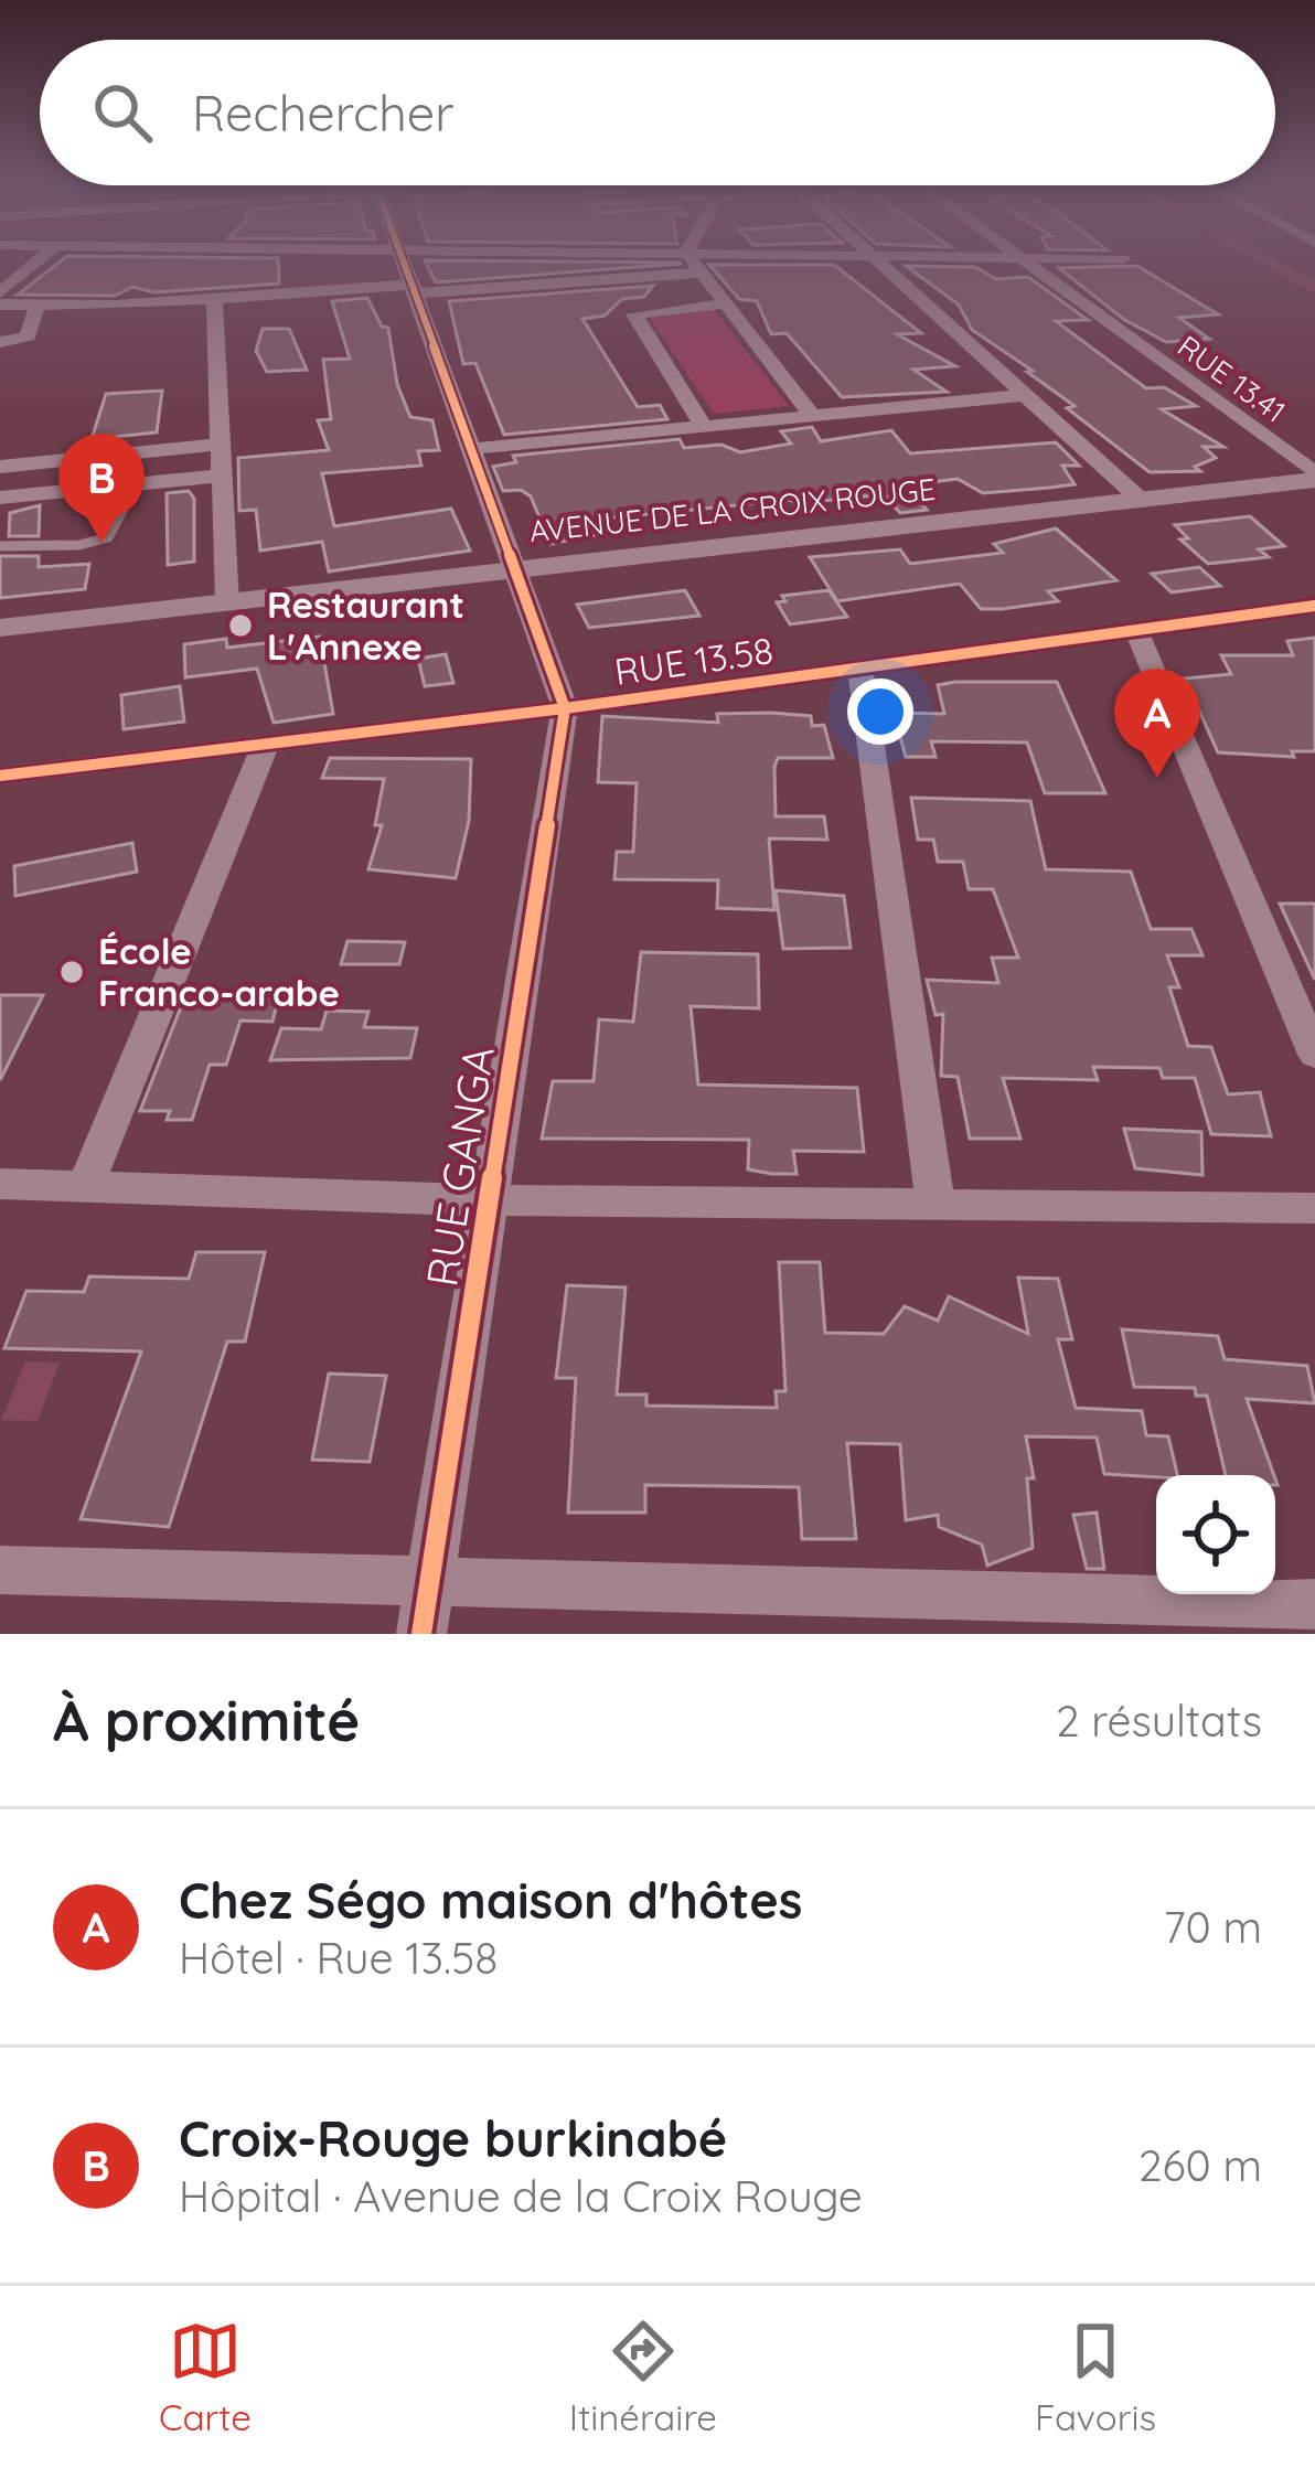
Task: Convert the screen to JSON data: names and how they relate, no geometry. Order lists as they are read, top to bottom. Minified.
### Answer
{"streets":{"street":["RUE 13.41","AVENUE DE LA CROIX ROUGE","RUE 13.58","RUE GANGA"]},"crossings":[["RUE 13.41","AVENUE DE LA CROIX ROUGE"],["RUE 13.58","RUE GANGA"]],"places":["Restaurant L'Annexe","École Franco-arabe"],"page":{"search":"Rechercher","pins":["B","A"],"heading":["À proximité","2 résultats"],"list":[{"mark":"A","name":"Chez Ségo maison d'hôtes","note":"Hôtel · Rue 13.58","value":"70 m"},{"mark":"B","name":"Croix-Rouge burkinabé","note":"Hôpital · Avenue de la Croix Rouge","value":"260 m"}],"nav":["Carte","Itinéraire","Favoris"]}}
